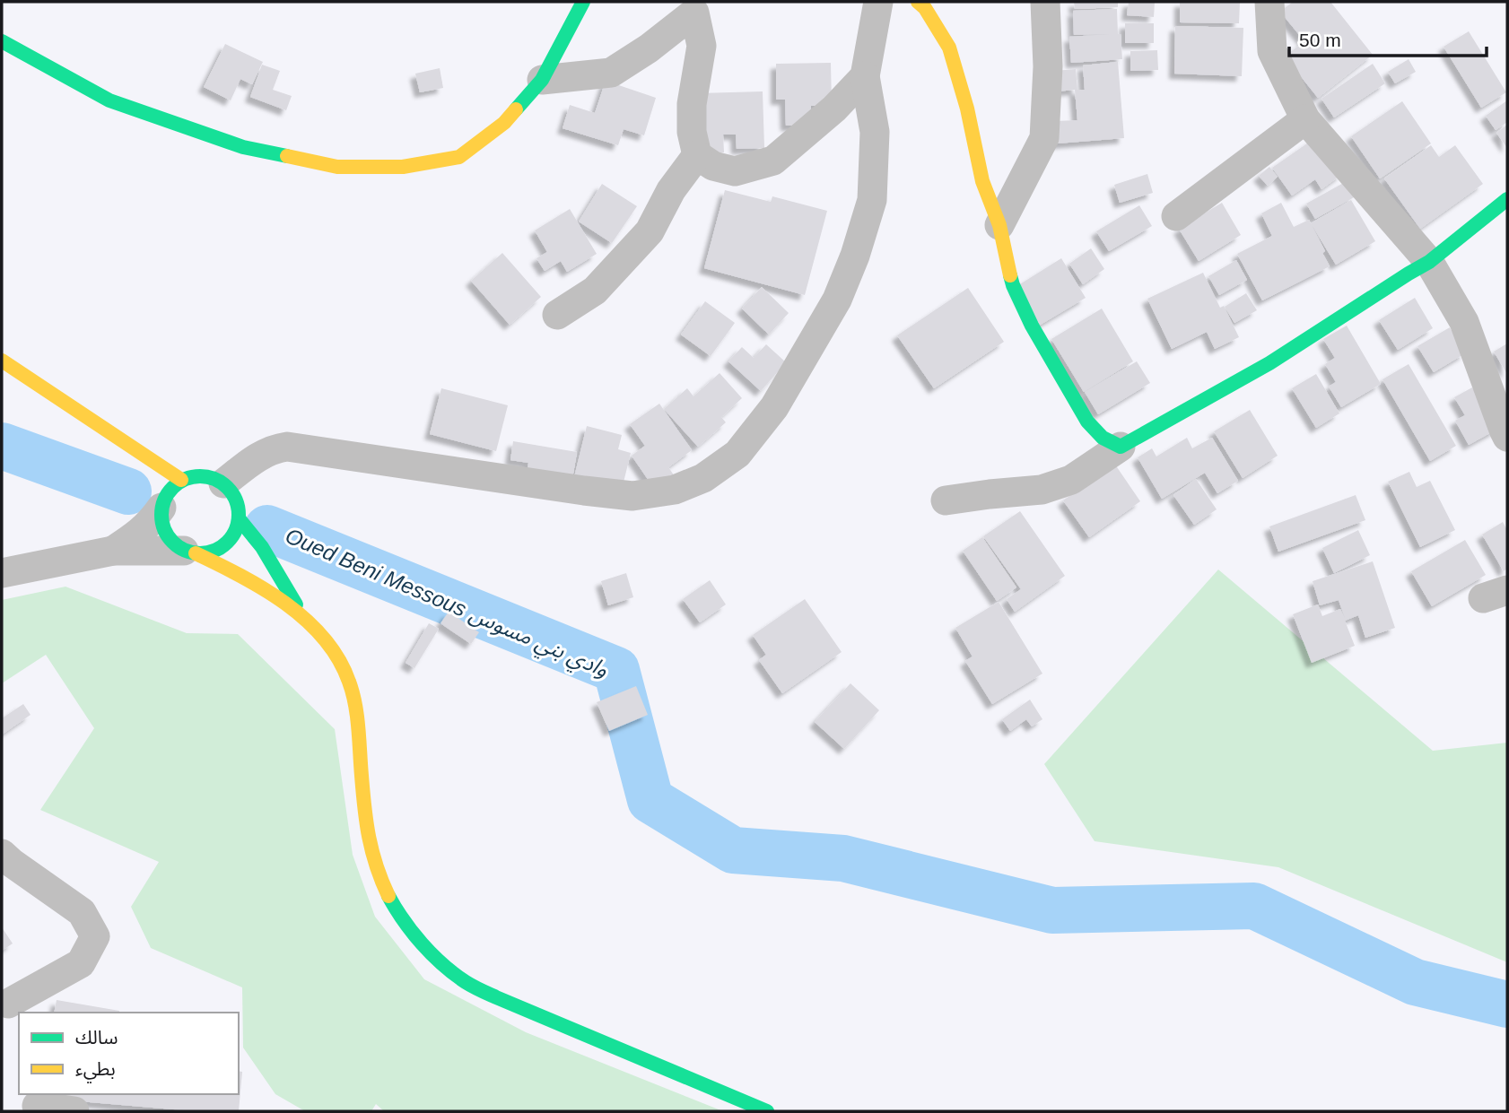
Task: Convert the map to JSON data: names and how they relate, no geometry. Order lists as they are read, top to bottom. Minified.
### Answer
{"water":["Oued Beni Messous وادي بني مسوس"],"legend":["سالك","بطيء"],"scale_bar":"50 m"}
